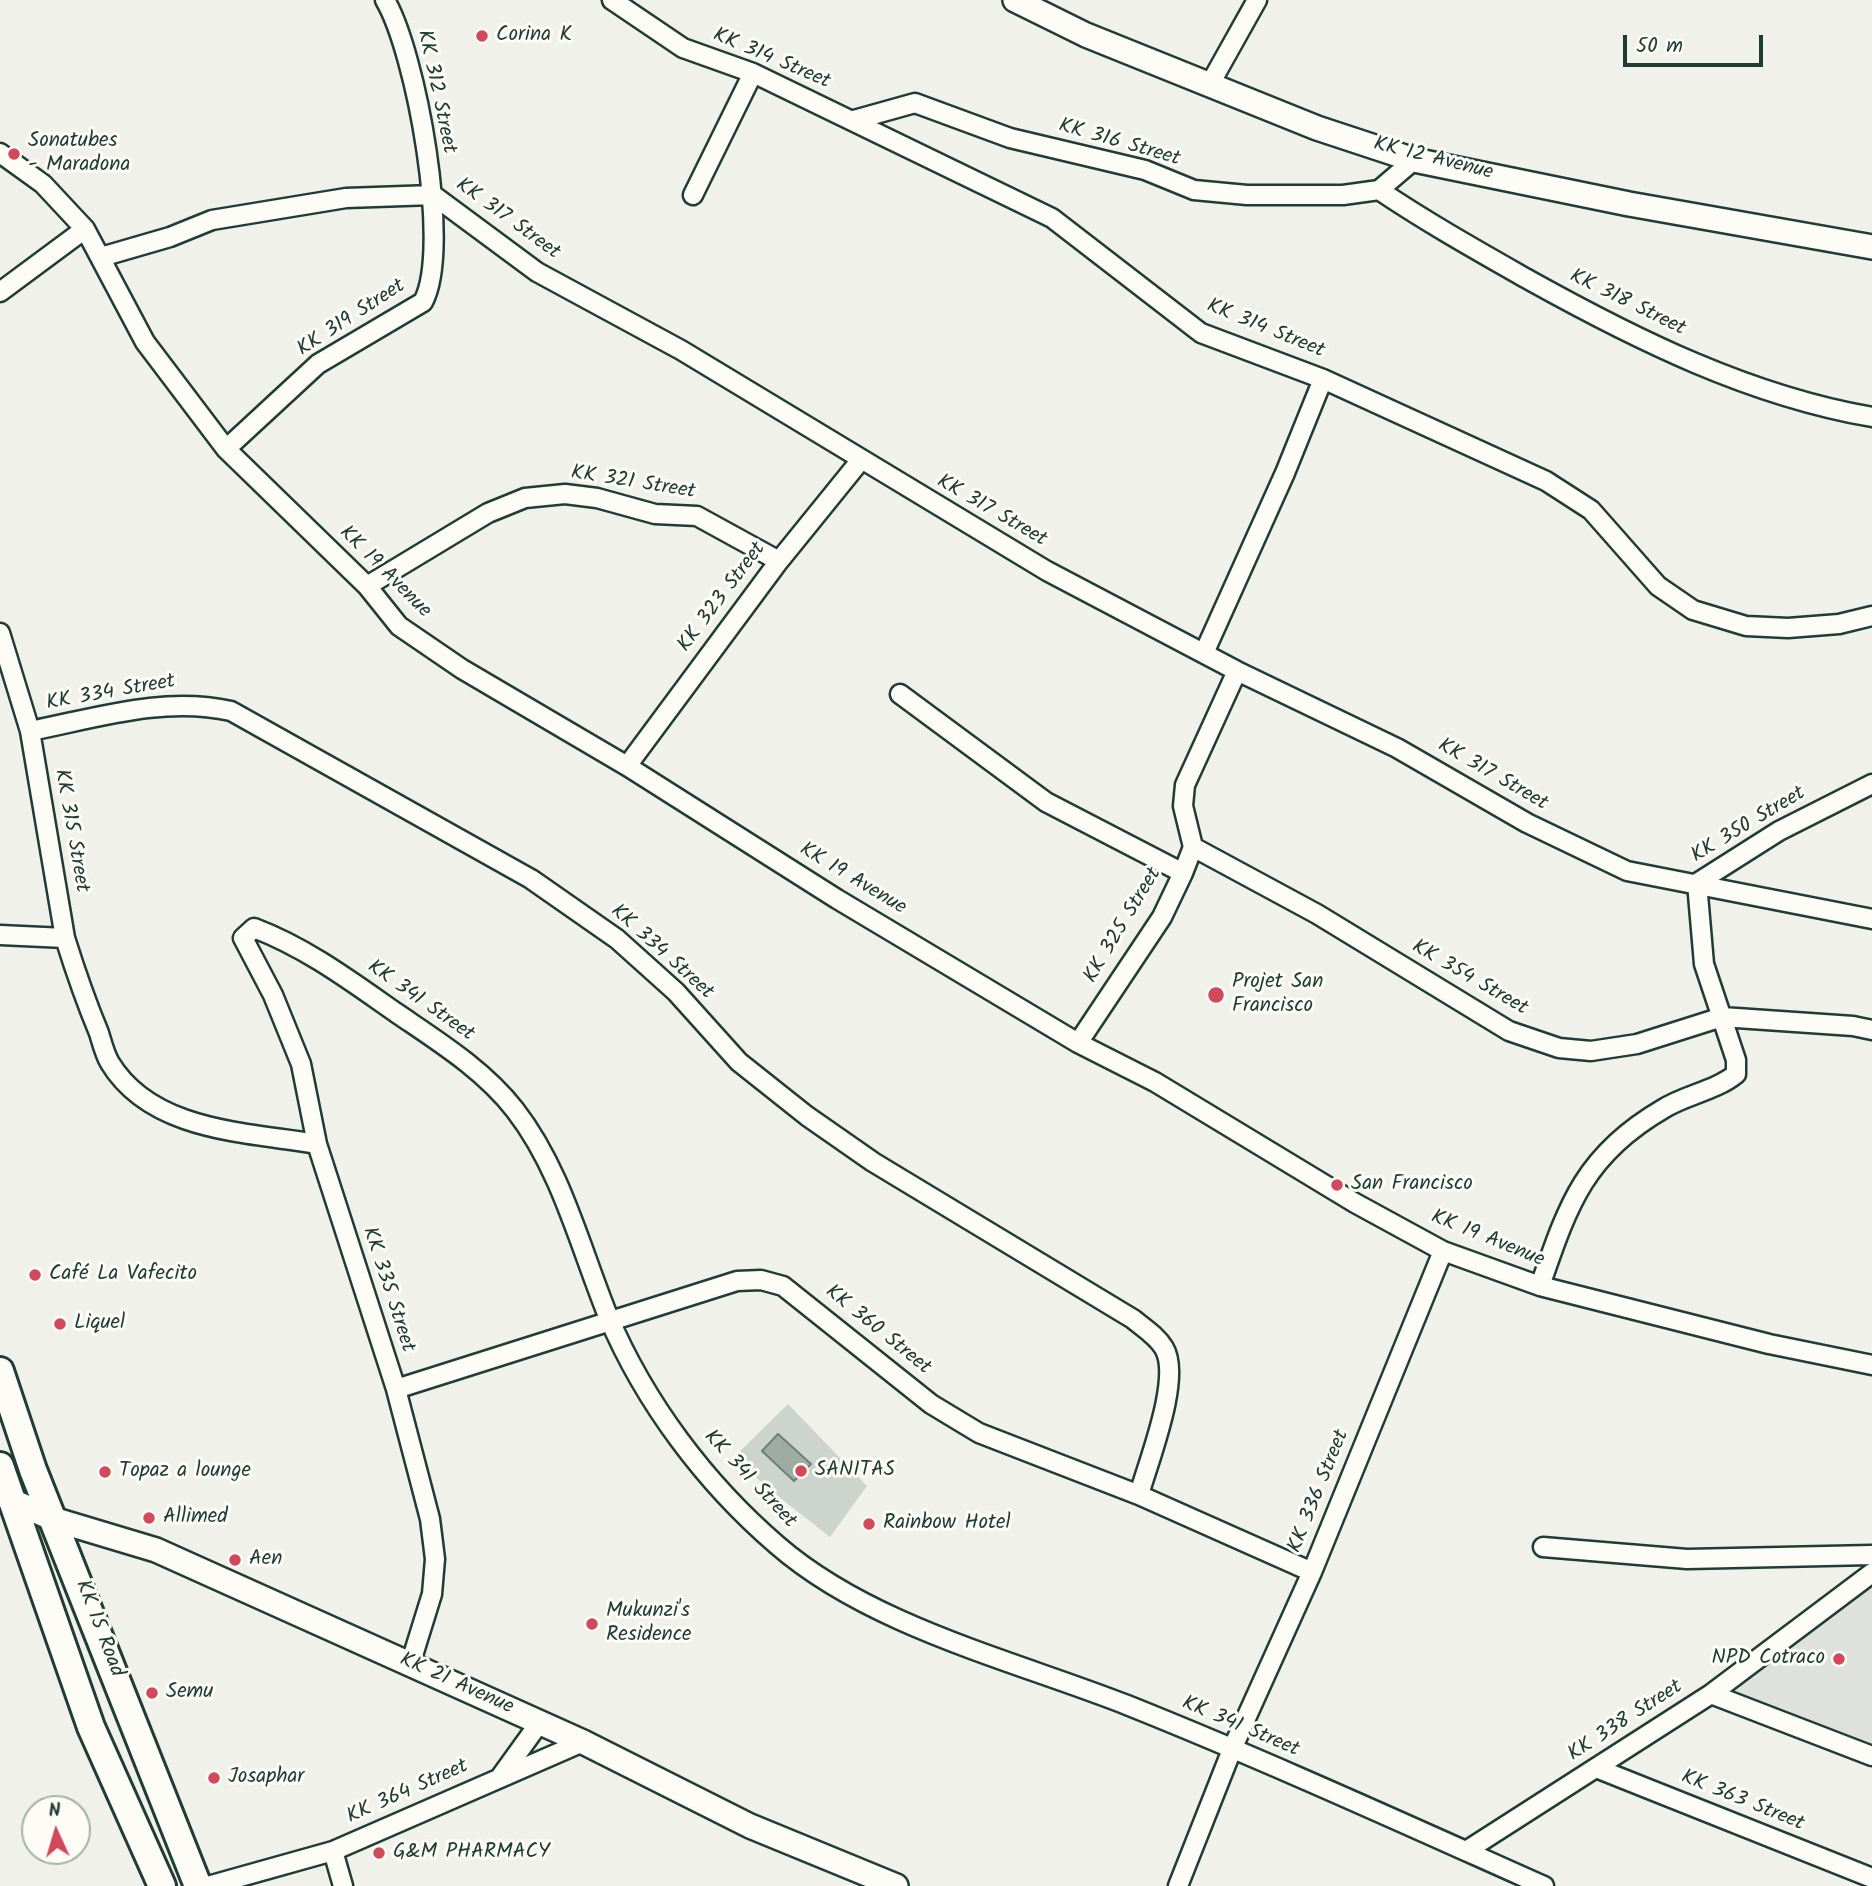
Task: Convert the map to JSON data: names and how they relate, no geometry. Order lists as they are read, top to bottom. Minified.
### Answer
{"streets":{"highway":["KK 15 Road"],"main road":["KK 12 Avenue","KK 21 Avenue"],"street":["KK 314 Street","KK 312 Street","KK 316 Street","KK 317 Street","KK 318 Street","KK 319 Street","KK 321 Street","KK 19 Avenue","KK 323 Street","KK 334 Street","KK 350 Street","KK 315 Street","KK 325 Street","KK 354 Street","KK 341 Street","KK 335 Street","KK 360 Street","KK 336 Street","KK 338 Street","KK 364 Street","KK 363 Street"]},"crossings":[["KK 314 Street","KK 316 Street"],["KK 312 Street","KK 317 Street"],["KK 312 Street","KK 319 Street"],["KK 316 Street","KK 318 Street"],["KK 317 Street","KK 319 Street"],["KK 317 Street","KK 19 Avenue"],["KK 317 Street","KK 323 Street"],["KK 317 Street","KK 350 Street"],["KK 317 Street","KK 325 Street"],["KK 319 Street","KK 19 Avenue"],["KK 321 Street","KK 19 Avenue"],["KK 321 Street","KK 323 Street"],["KK 19 Avenue","KK 323 Street"],["KK 19 Avenue","KK 350 Street"],["KK 19 Avenue","KK 325 Street"],["KK 19 Avenue","KK 336 Street"],["KK 334 Street","KK 315 Street"],["KK 334 Street","KK 360 Street"],["KK 350 Street","KK 354 Street"],["KK 315 Street","KK 335 Street"],["KK 325 Street","KK 354 Street"],["KK 341 Street","KK 335 Street"],["KK 341 Street","KK 360 Street"],["KK 341 Street","KK 336 Street"],["KK 341 Street","KK 338 Street"],["KK 335 Street","KK 360 Street"],["KK 335 Street","KK 21 Avenue"],["KK 360 Street","KK 336 Street"],["KK 15 Road","KK 21 Avenue"],["KK 21 Avenue","KK 364 Street"],["KK 338 Street","KK 363 Street"]],"places":["Corina K","Sonatubes - Maradona","Projet San Francisco","San Francisco","Café La Vafecito","Liquel","SANITAS","Topaz a lounge","Allimed","Rainbow Hotel","Aen","Mukunzi's Residence","NPD Cotraco","Semu","Josaphar","G&M PHARMACY"],"scale_bar":"50 m","north":"top"}
